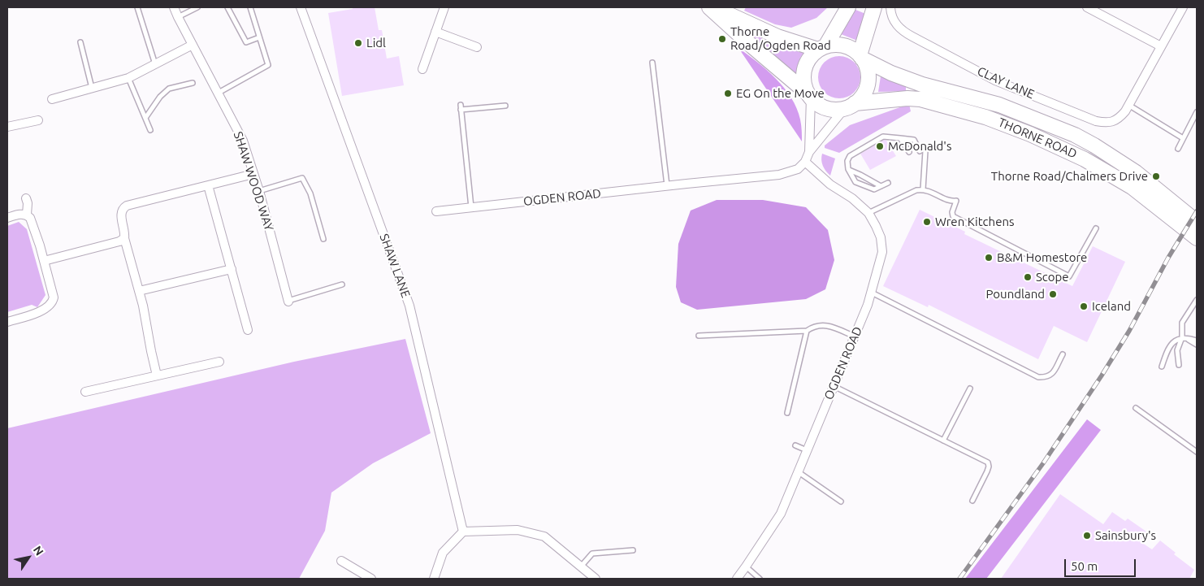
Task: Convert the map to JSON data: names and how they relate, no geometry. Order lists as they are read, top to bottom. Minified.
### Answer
{"streets":{"highway":["THORNE ROAD"],"street":["CLAY LANE","SHAW WOOD WAY","OGDEN ROAD","SHAW LANE"]},"places":["Thorne Road/Ogden Road","Lidl","EG On the Move","McDonald's","Thorne Road/Chalmers Drive","Wren Kitchens","B&M Homestore","Scope","Poundland","Iceland","Sainsbury's"],"scale_bar":"50 m","north":"top right"}
